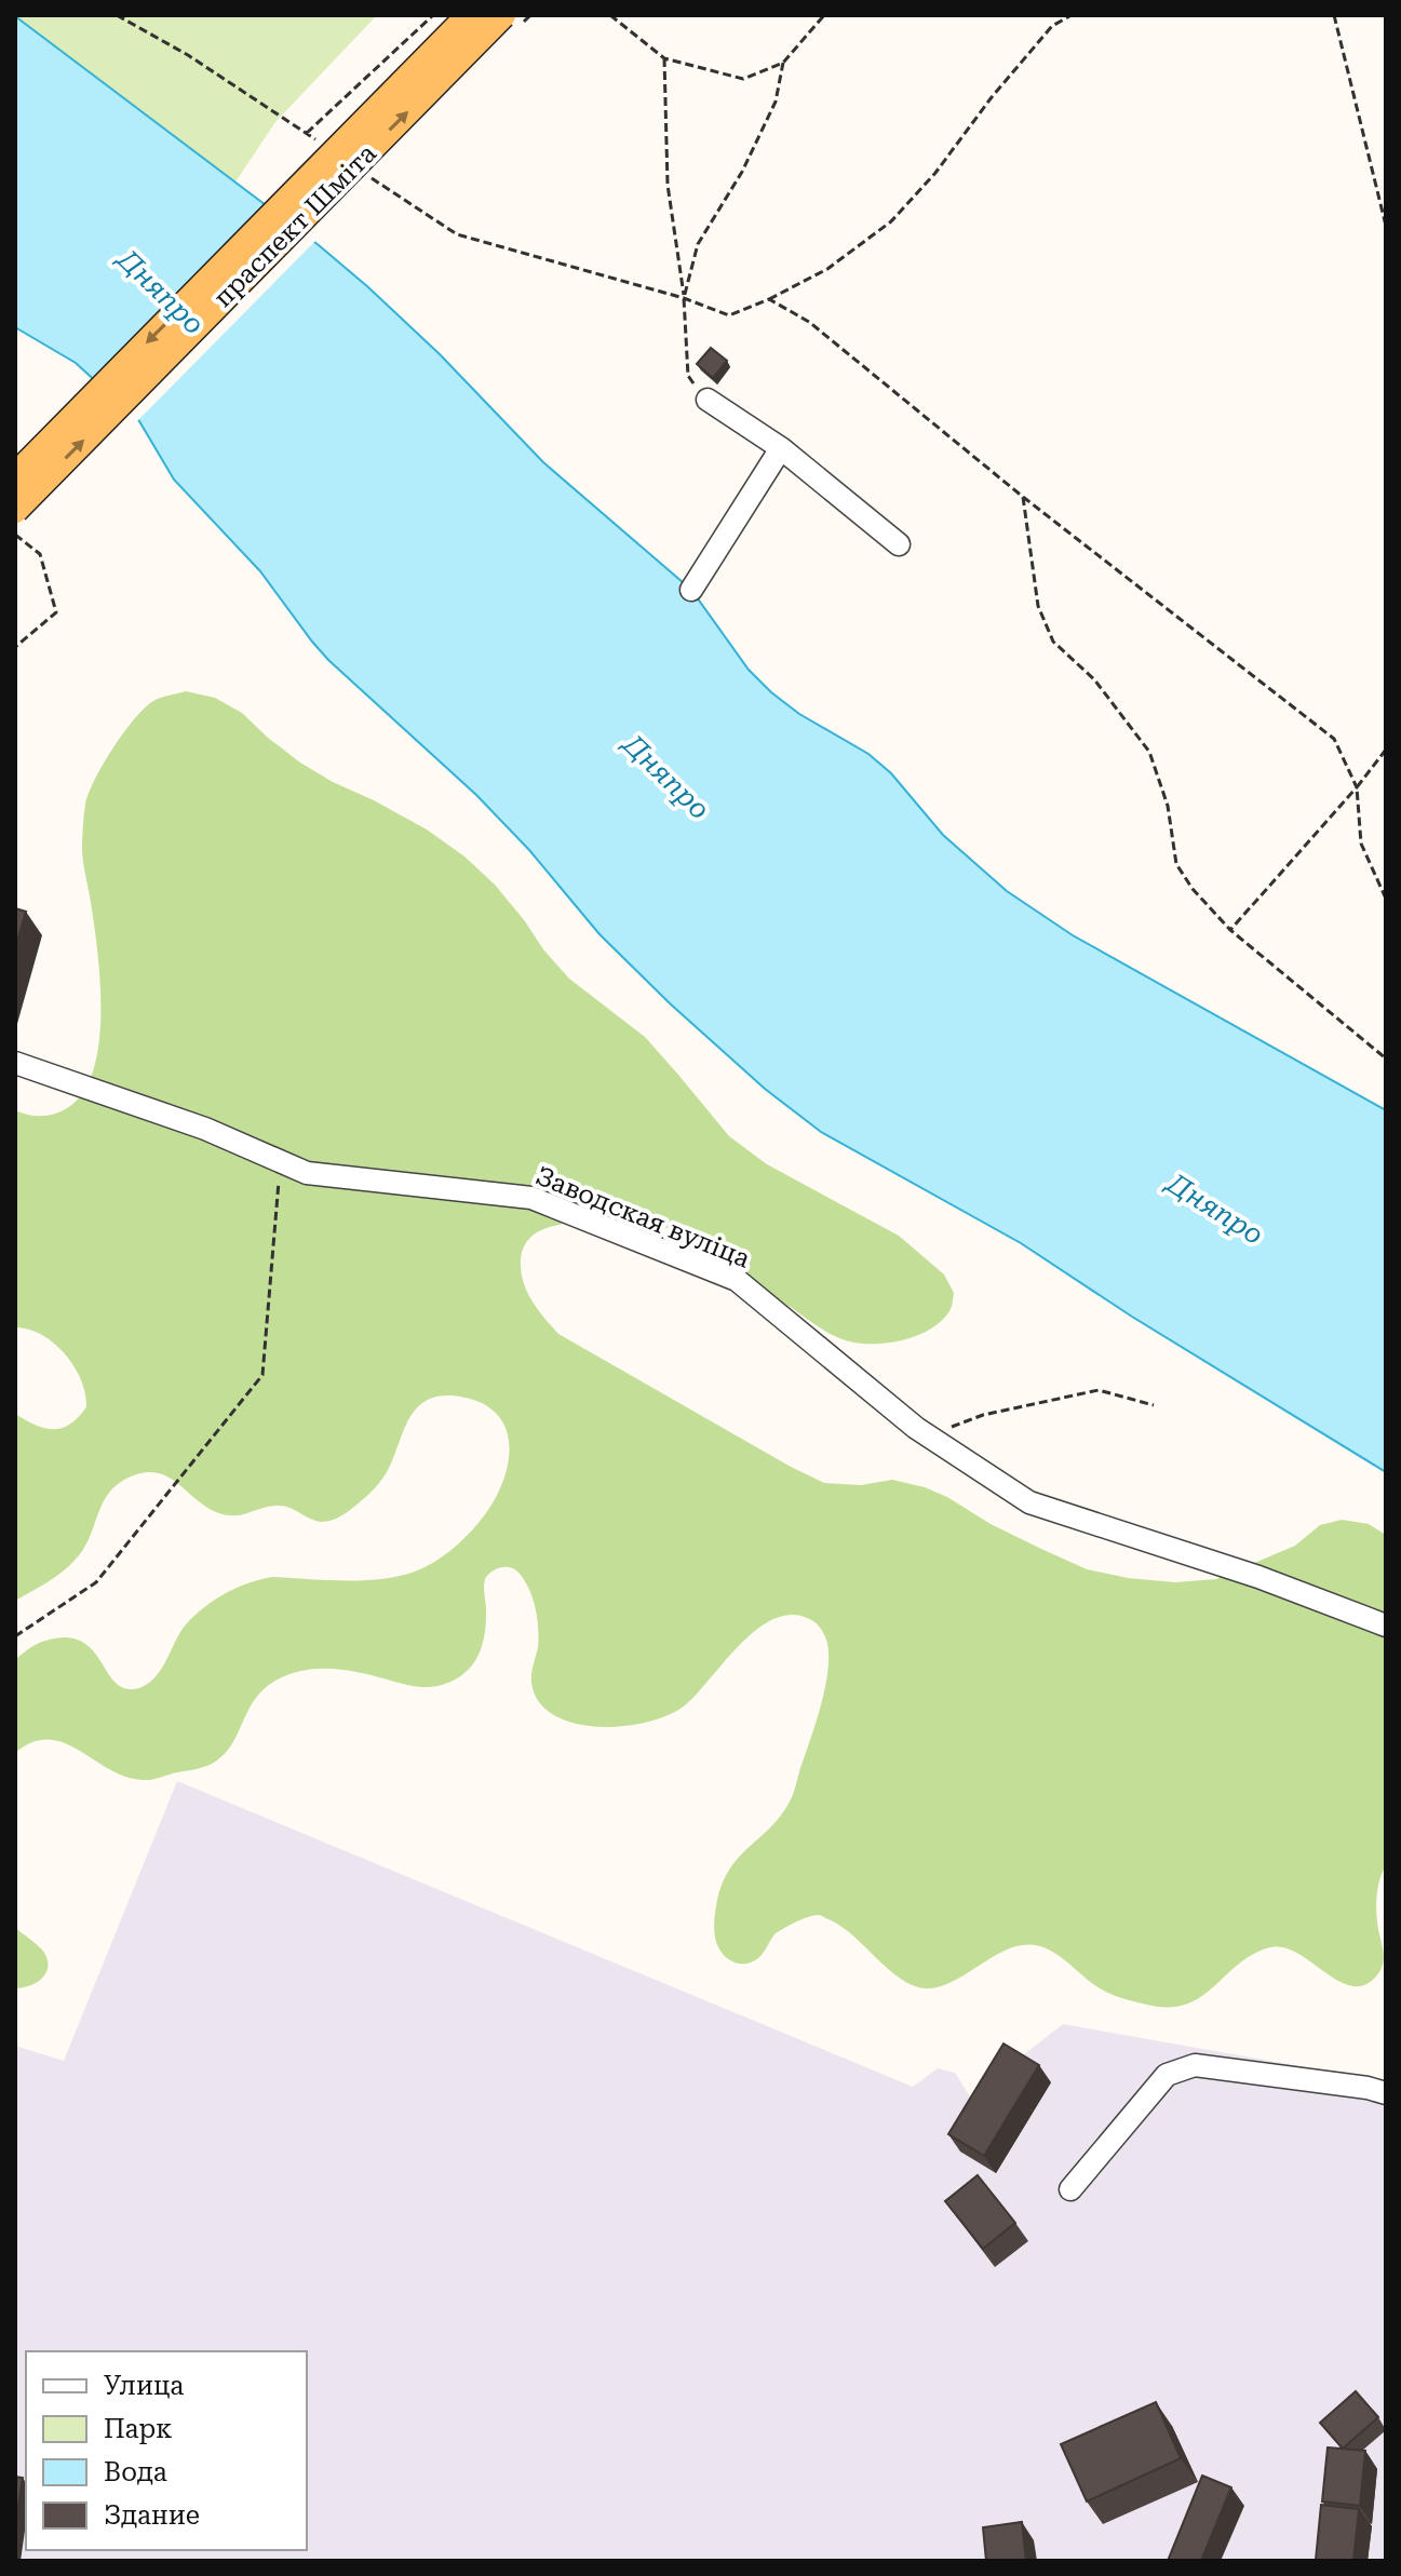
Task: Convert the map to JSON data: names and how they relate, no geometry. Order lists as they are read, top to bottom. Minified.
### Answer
{"streets":{"main road":["праспект Шміта"],"street":["Заводская вуліца"]},"water":["Дняпро"],"legend":["Улица","Парк","Вода","Здание"]}
